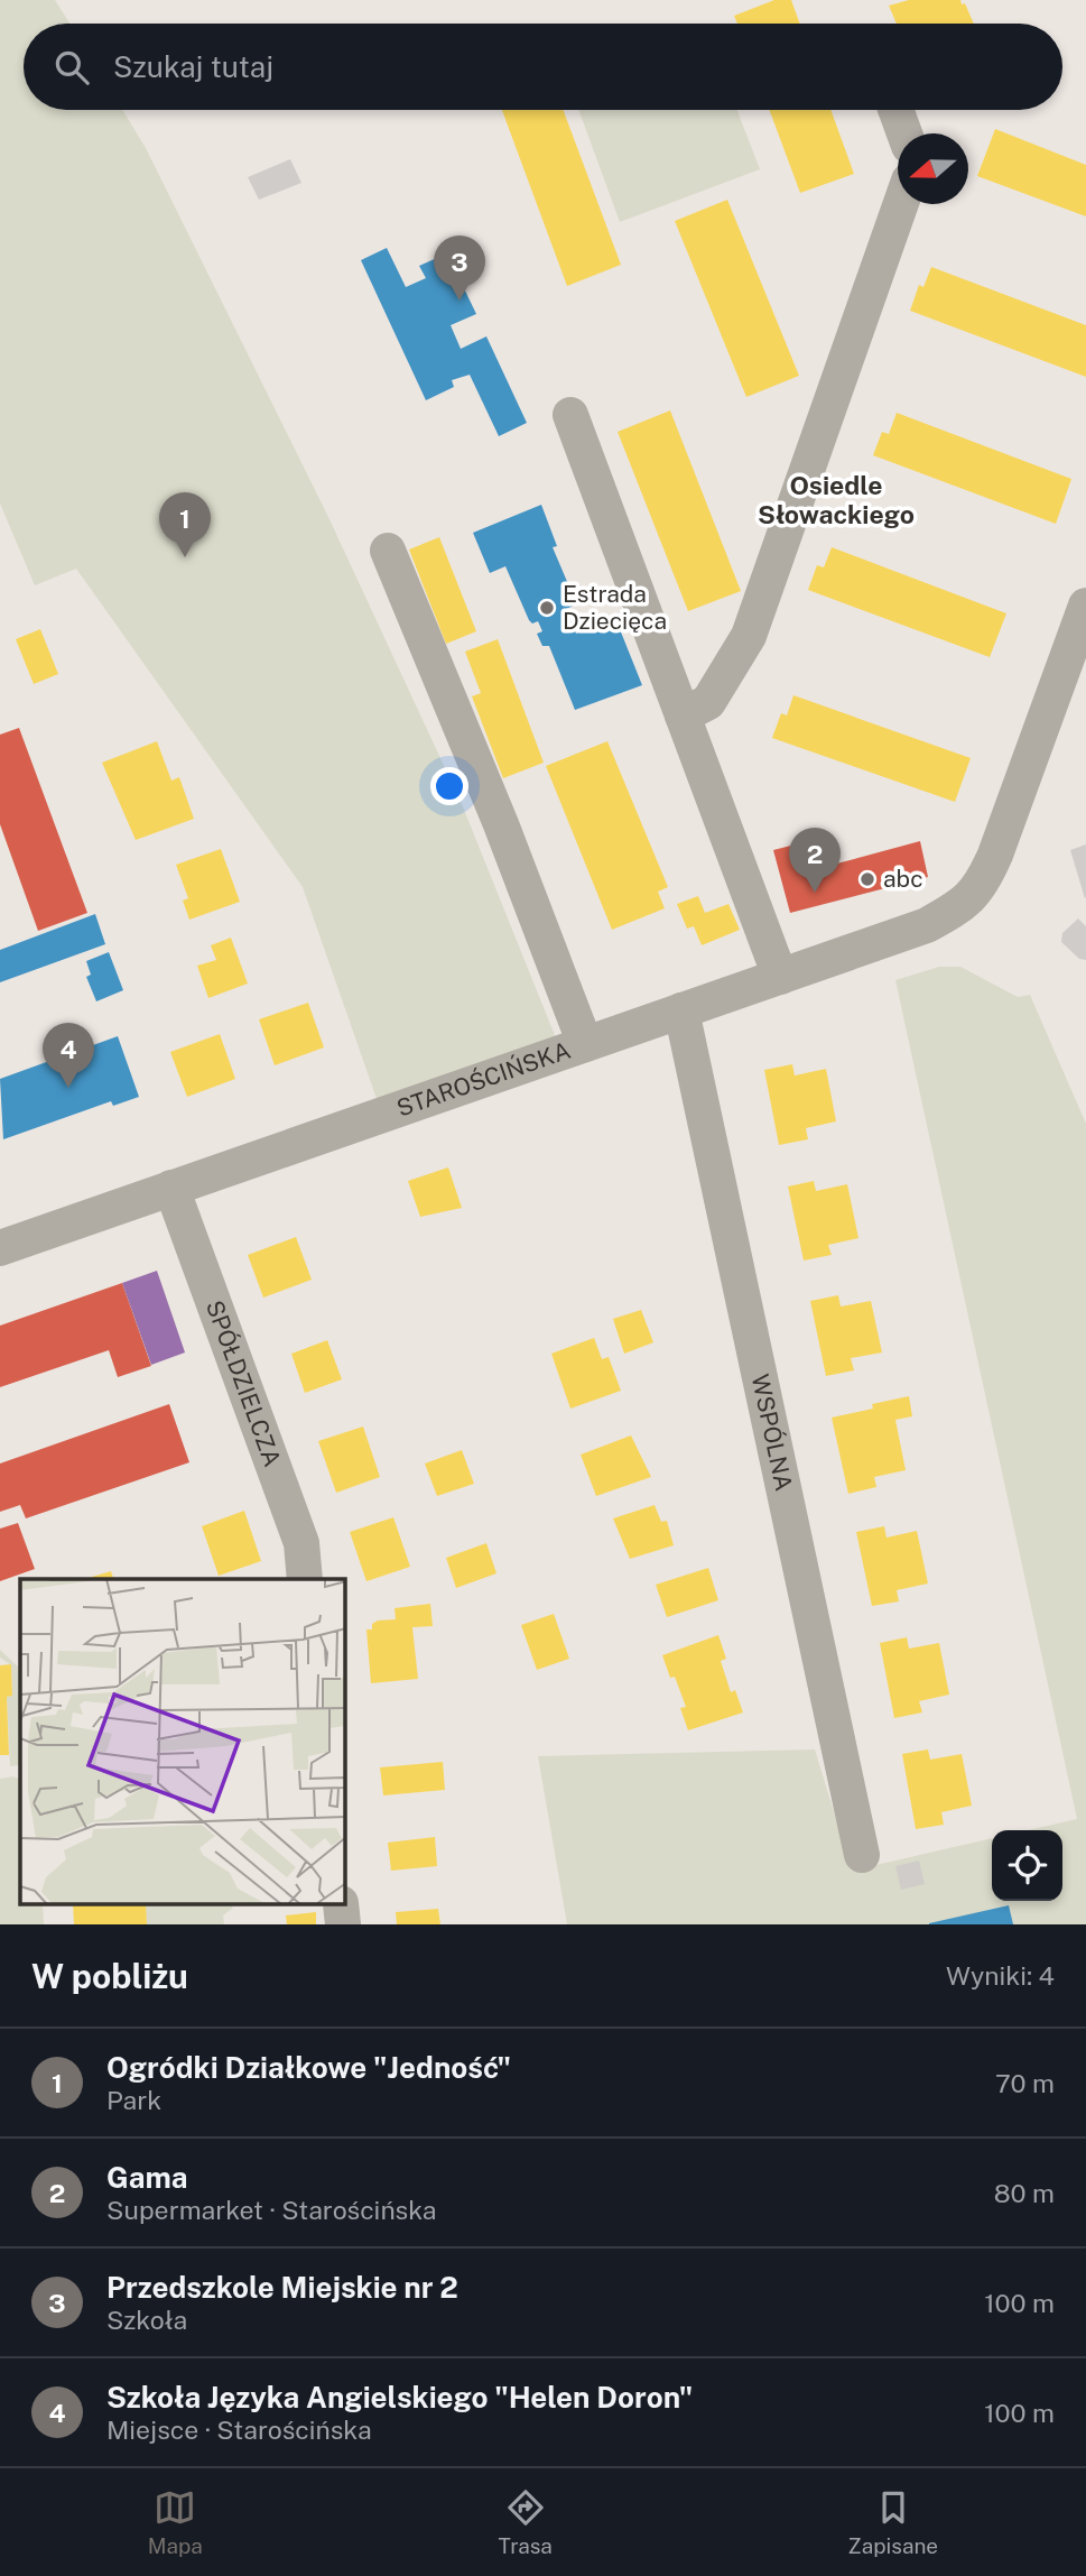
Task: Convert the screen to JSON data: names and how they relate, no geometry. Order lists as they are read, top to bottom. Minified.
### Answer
{"streets":{"street":["STAROŚCIŃSKA","SPÓŁDZIELCZA","WSPÓLNA"]},"crossings":[["STAROŚCIŃSKA","SPÓŁDZIELCZA"],["STAROŚCIŃSKA","WSPÓLNA"]],"districts":["Osiedle Słowackiego"],"places":["Estrada Dziecięca","abc"],"north":"left","page":{"search":"Szukaj tutaj","pins":["3","1","2","4"],"heading":["W pobliżu","Wyniki: 4"],"list":[{"mark":"1","name":"Ogródki Działkowe \"Jedność\"","note":"Park","value":"70 m"},{"mark":"2","name":"Gama","note":"Supermarket · Starościńska","value":"80 m"},{"mark":"3","name":"Przedszkole Miejskie nr 2","note":"Szkoła","value":"100 m"},{"mark":"4","name":"Szkoła Języka Angielskiego \"Helen Doron\"","note":"Miejsce · Starościńska","value":"100 m"}],"nav":["Mapa","Trasa","Zapisane"]}}
